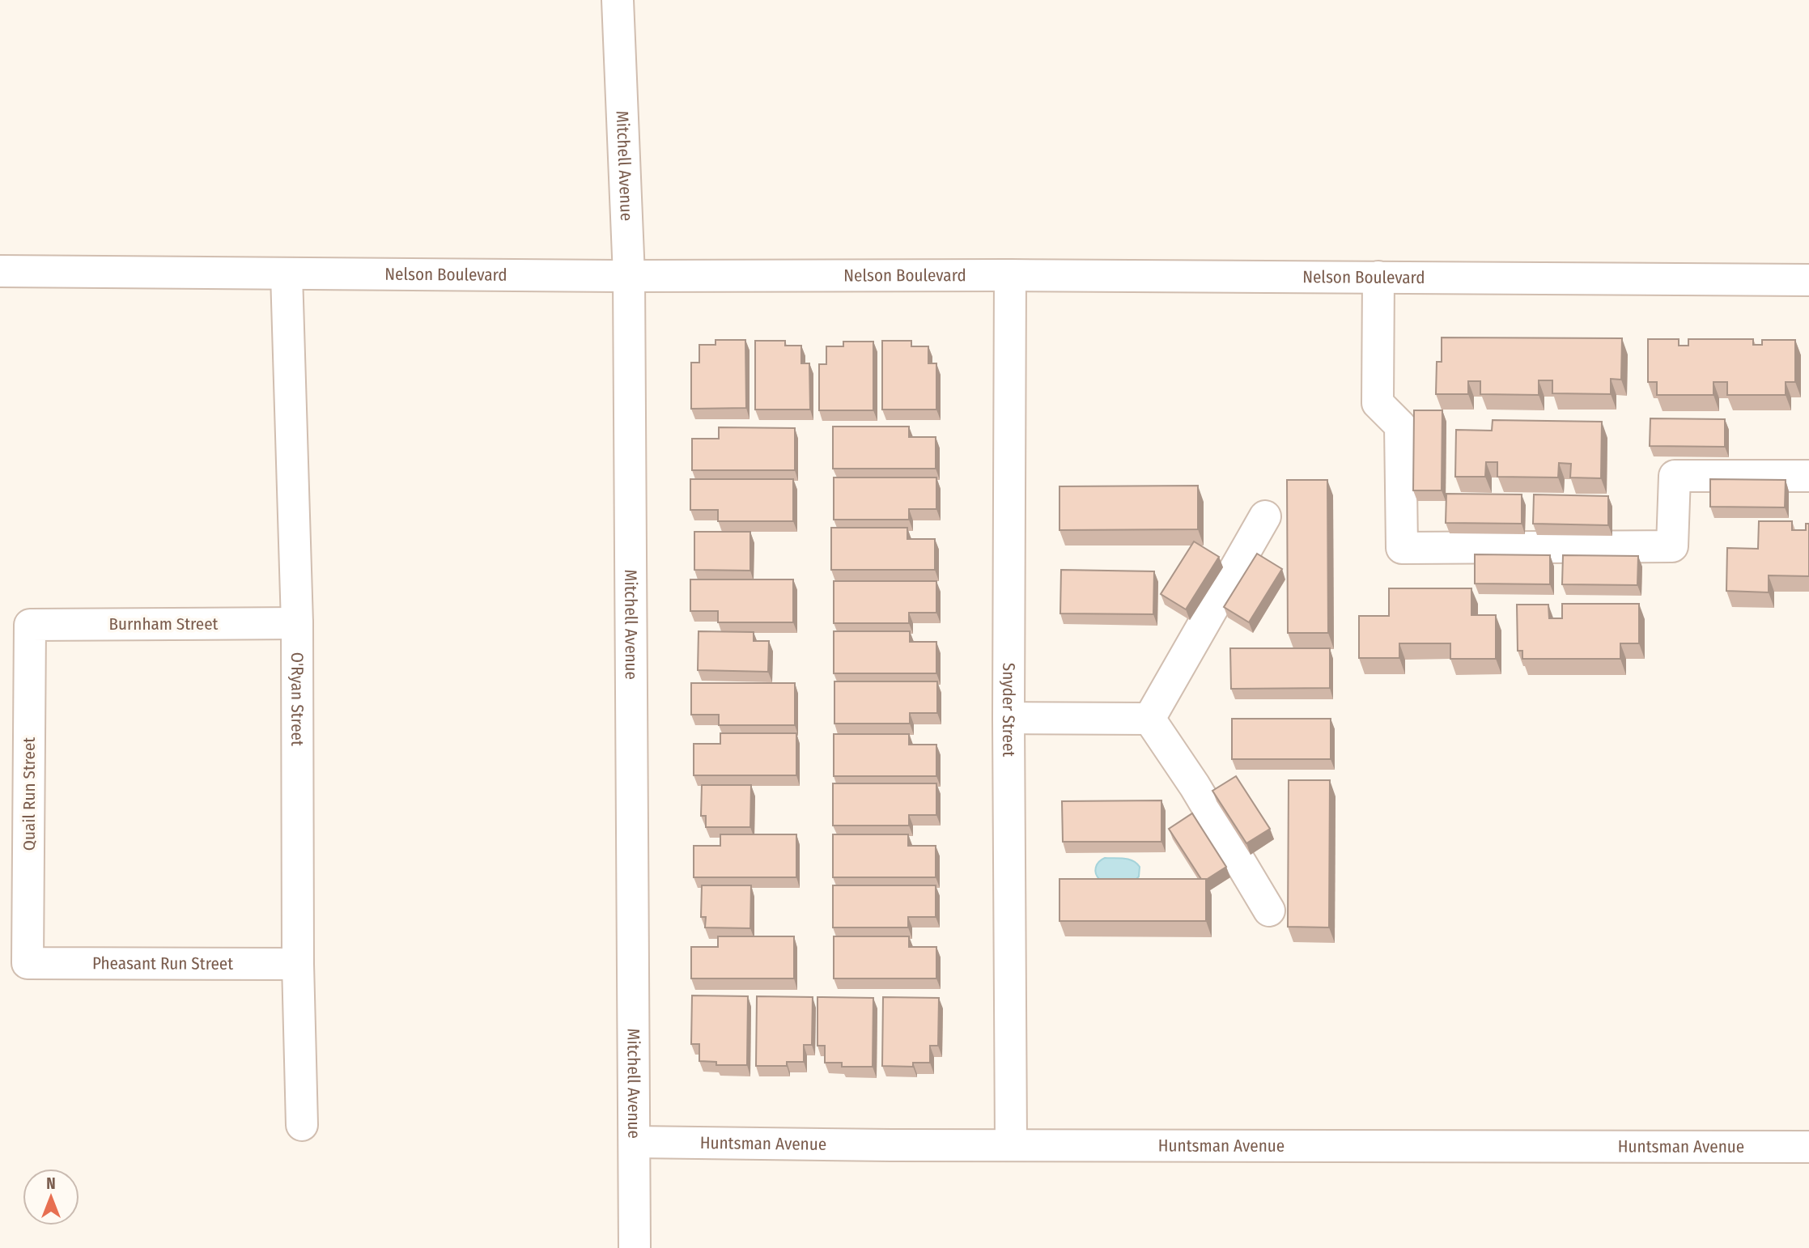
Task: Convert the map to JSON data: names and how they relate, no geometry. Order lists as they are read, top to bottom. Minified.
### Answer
{"streets":{"street":["Mitchell Avenue","Nelson Boulevard","Burnham Street","O'Ryan Street","Snyder Street","Quail Run Street","Pheasant Run Street","Huntsman Avenue"]},"crossings":[["Mitchell Avenue","Nelson Boulevard"],["Mitchell Avenue","Huntsman Avenue"],["Nelson Boulevard","O'Ryan Street"],["Nelson Boulevard","Snyder Street"],["Burnham Street","O'Ryan Street"],["Burnham Street","Quail Run Street"],["O'Ryan Street","Pheasant Run Street"],["Snyder Street","Huntsman Avenue"],["Quail Run Street","Pheasant Run Street"]],"north":"top"}
